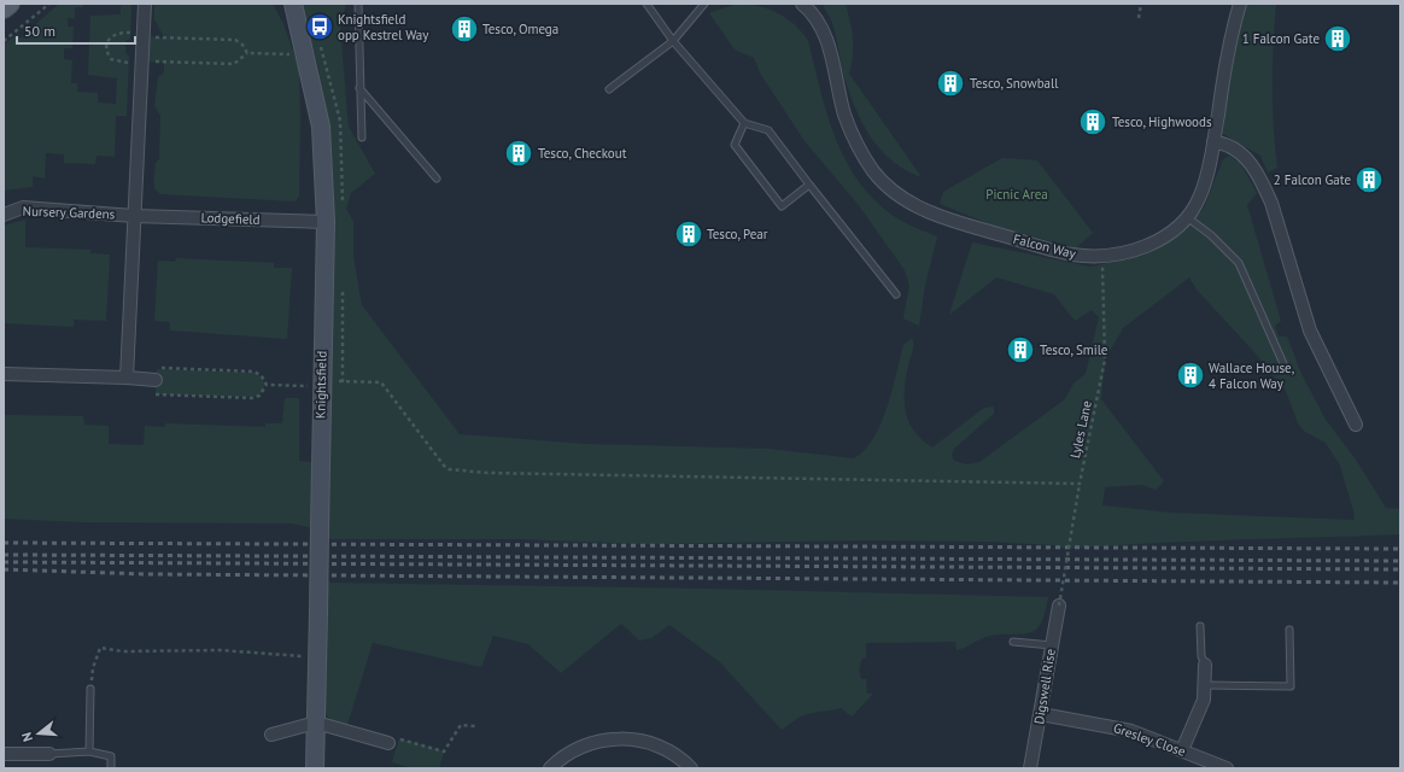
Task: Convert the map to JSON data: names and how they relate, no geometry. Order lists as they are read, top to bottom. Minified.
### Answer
{"streets":{"street":["Nursery Gardens","Lodgefield","Falcon Way","Knightsfield","Digswell Rise","Gresley Close"],"path":["Lyles Lane"]},"crossings":[["Nursery Gardens","Lodgefield"],["Lodgefield","Knightsfield"],["Falcon Way","Lyles Lane"],["Lyles Lane","Digswell Rise"],["Digswell Rise","Gresley Close"]],"parks":["Picnic Area"],"places":{"bus stop":["Knightsfield opp Kestrel Way"],"building":["Tesco, Omega","1 Falcon Gate","Tesco, Snowball","Tesco, Highwoods","Tesco, Checkout","2 Falcon Gate","Tesco, Pear","Tesco, Smile","Wallace House, 4 Falcon Way"]},"scale_bar":"50 m","north":"left"}
